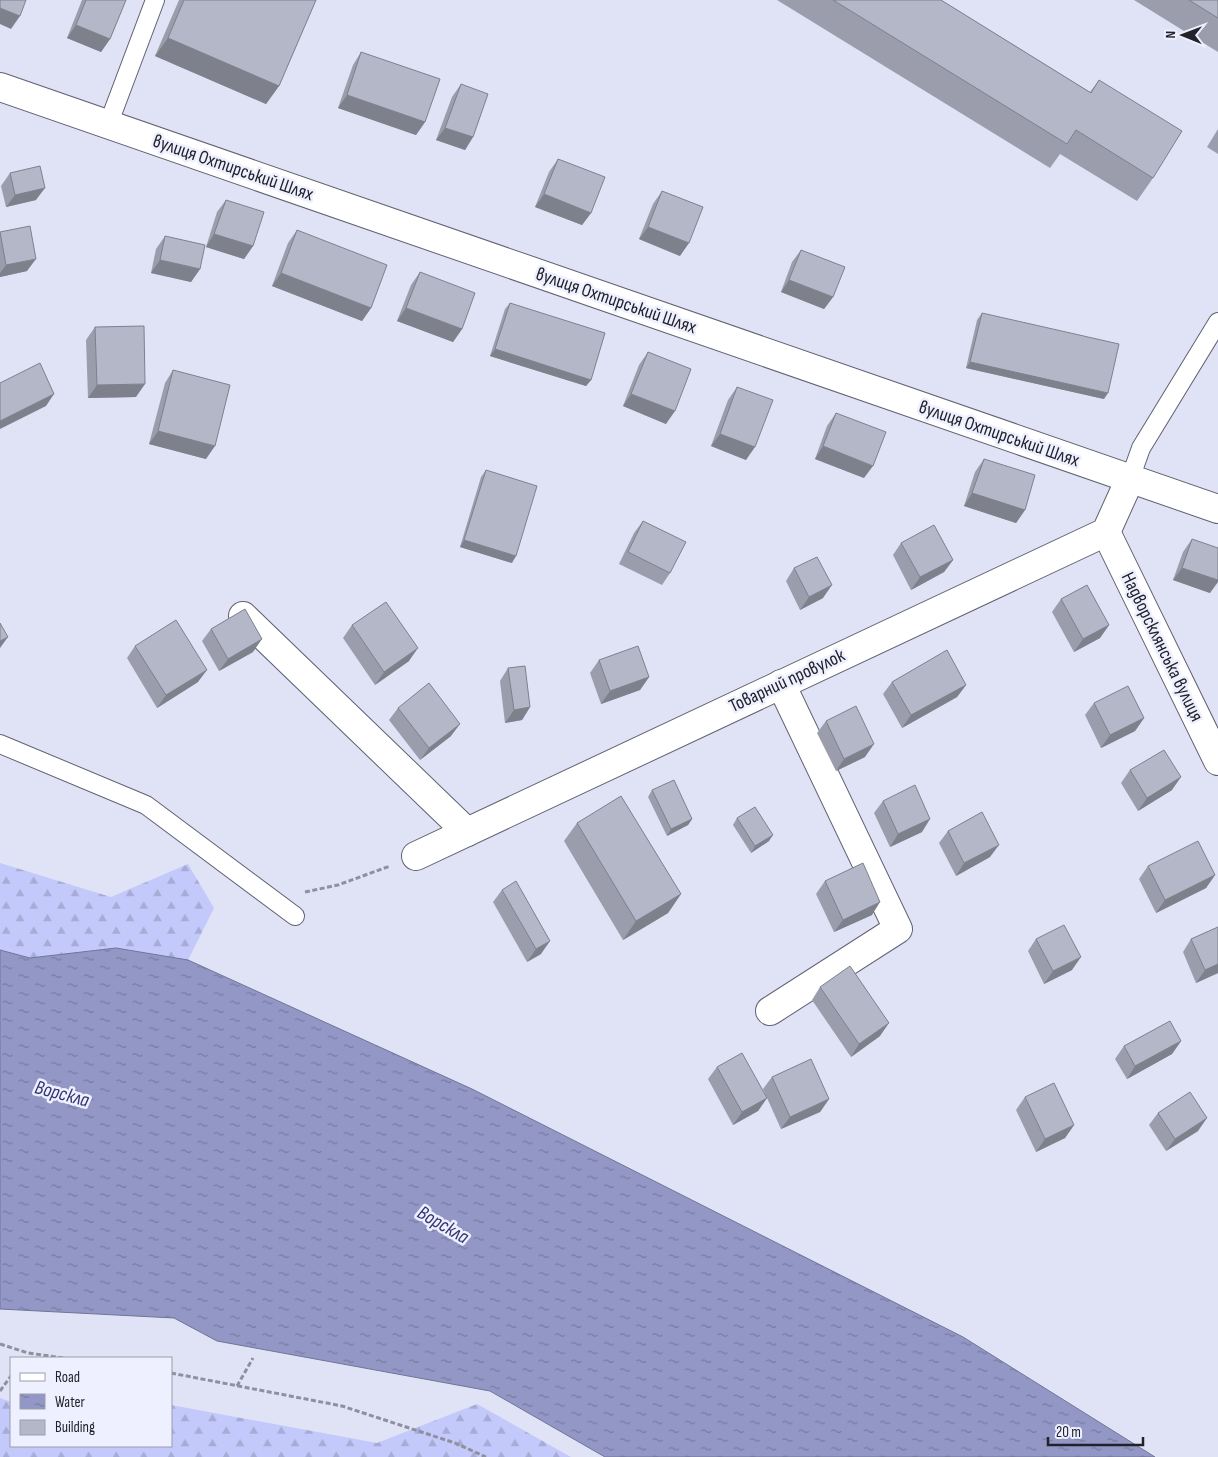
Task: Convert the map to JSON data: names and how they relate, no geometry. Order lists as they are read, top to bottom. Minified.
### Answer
{"streets":{"street":["вулиця Охтирський Шлях","Надворсклянська вулиця","Товарний провулок"]},"crossings":[["Надворсклянська вулиця","Товарний провулок"]],"water":["Ворскла"],"legend":["Road","Water","Building"],"scale_bar":"20 m","north":"left"}
